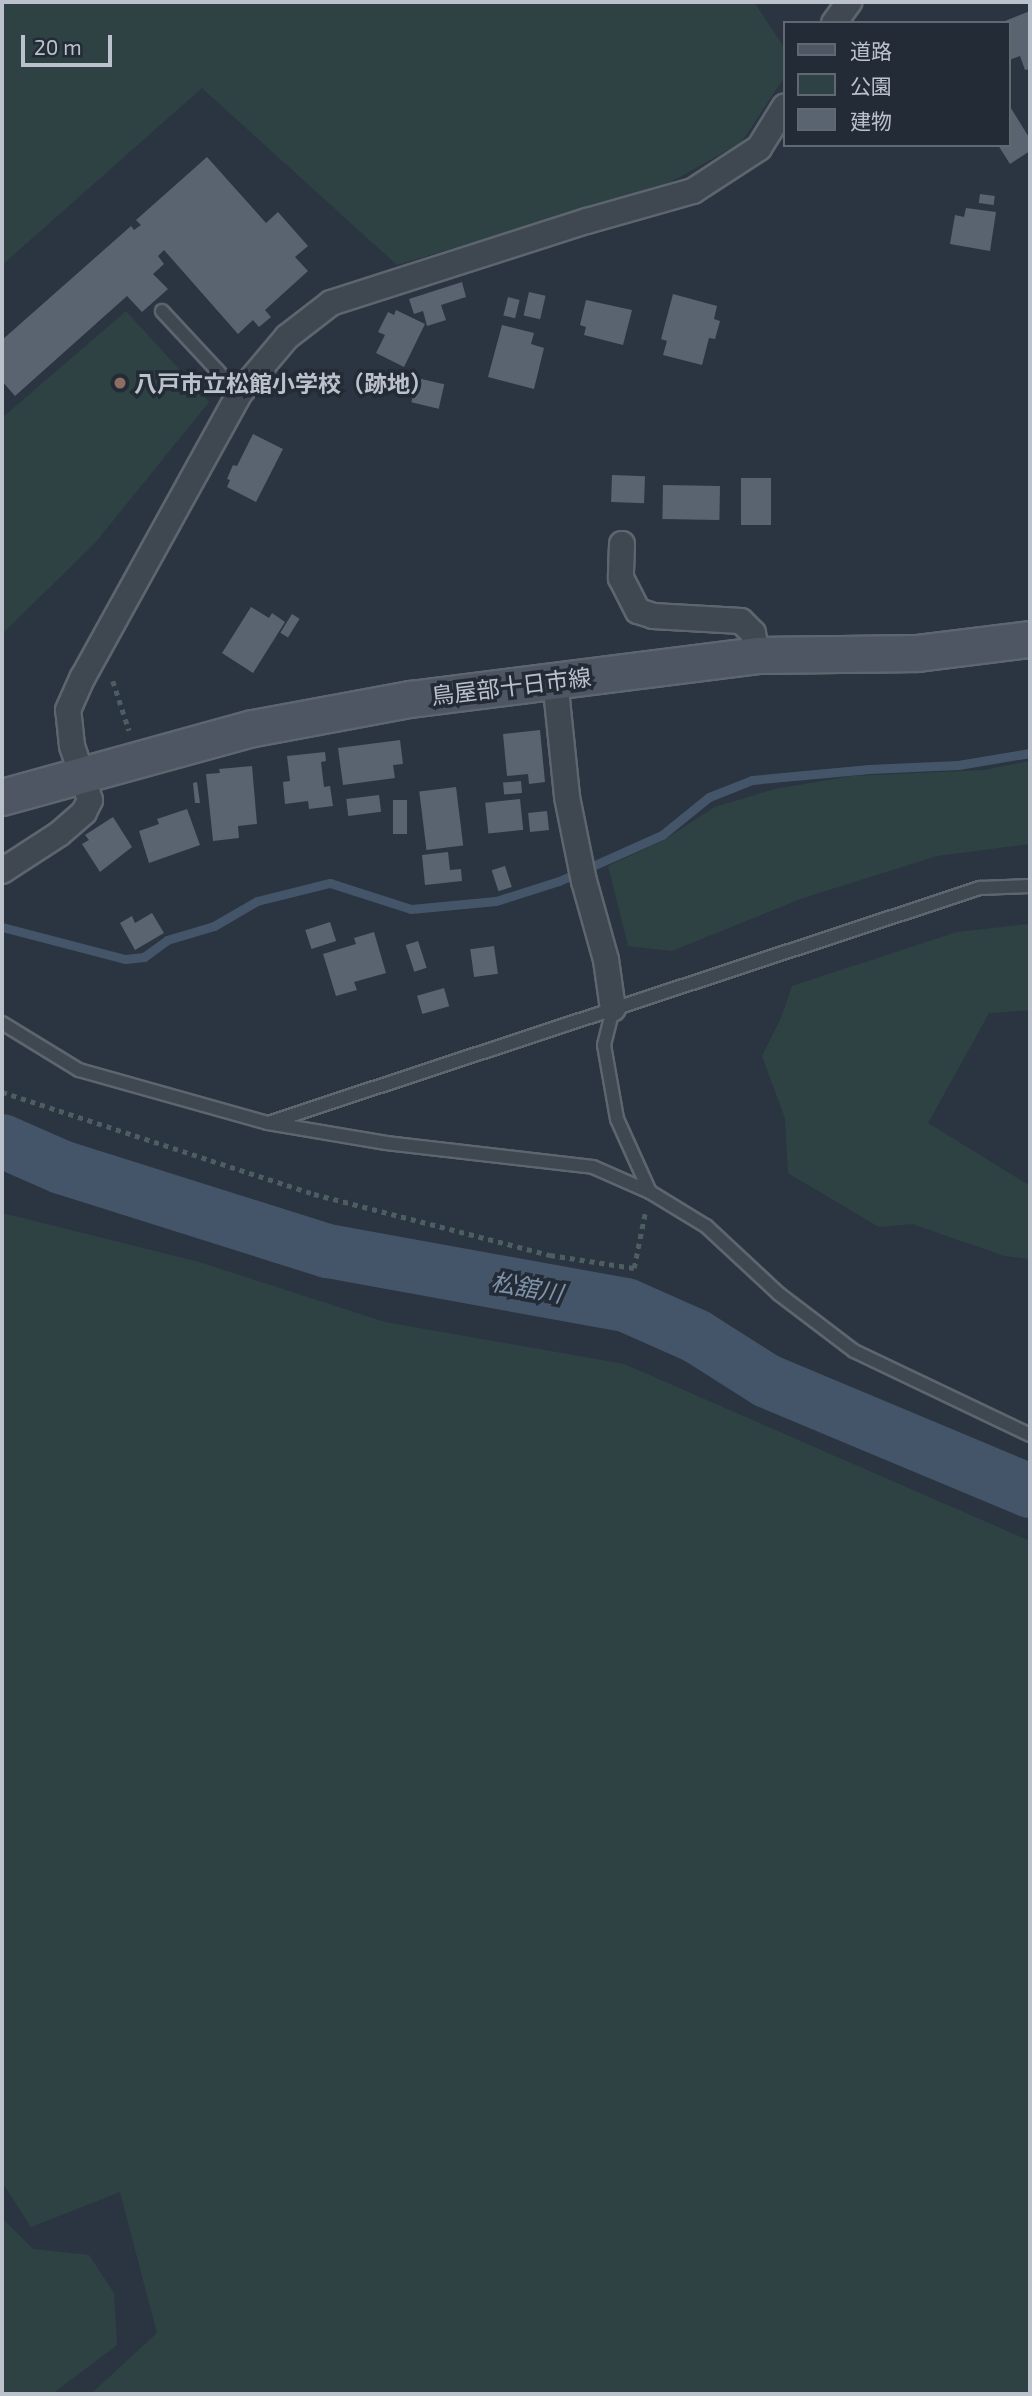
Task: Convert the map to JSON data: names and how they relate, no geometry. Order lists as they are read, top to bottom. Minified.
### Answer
{"streets":{"main road":["鳥屋部十日市線"]},"water":["松舘川"],"places":["八戸市立松館小学校（跡地）"],"legend":["道路","公園","建物"],"scale_bar":"20 m"}
